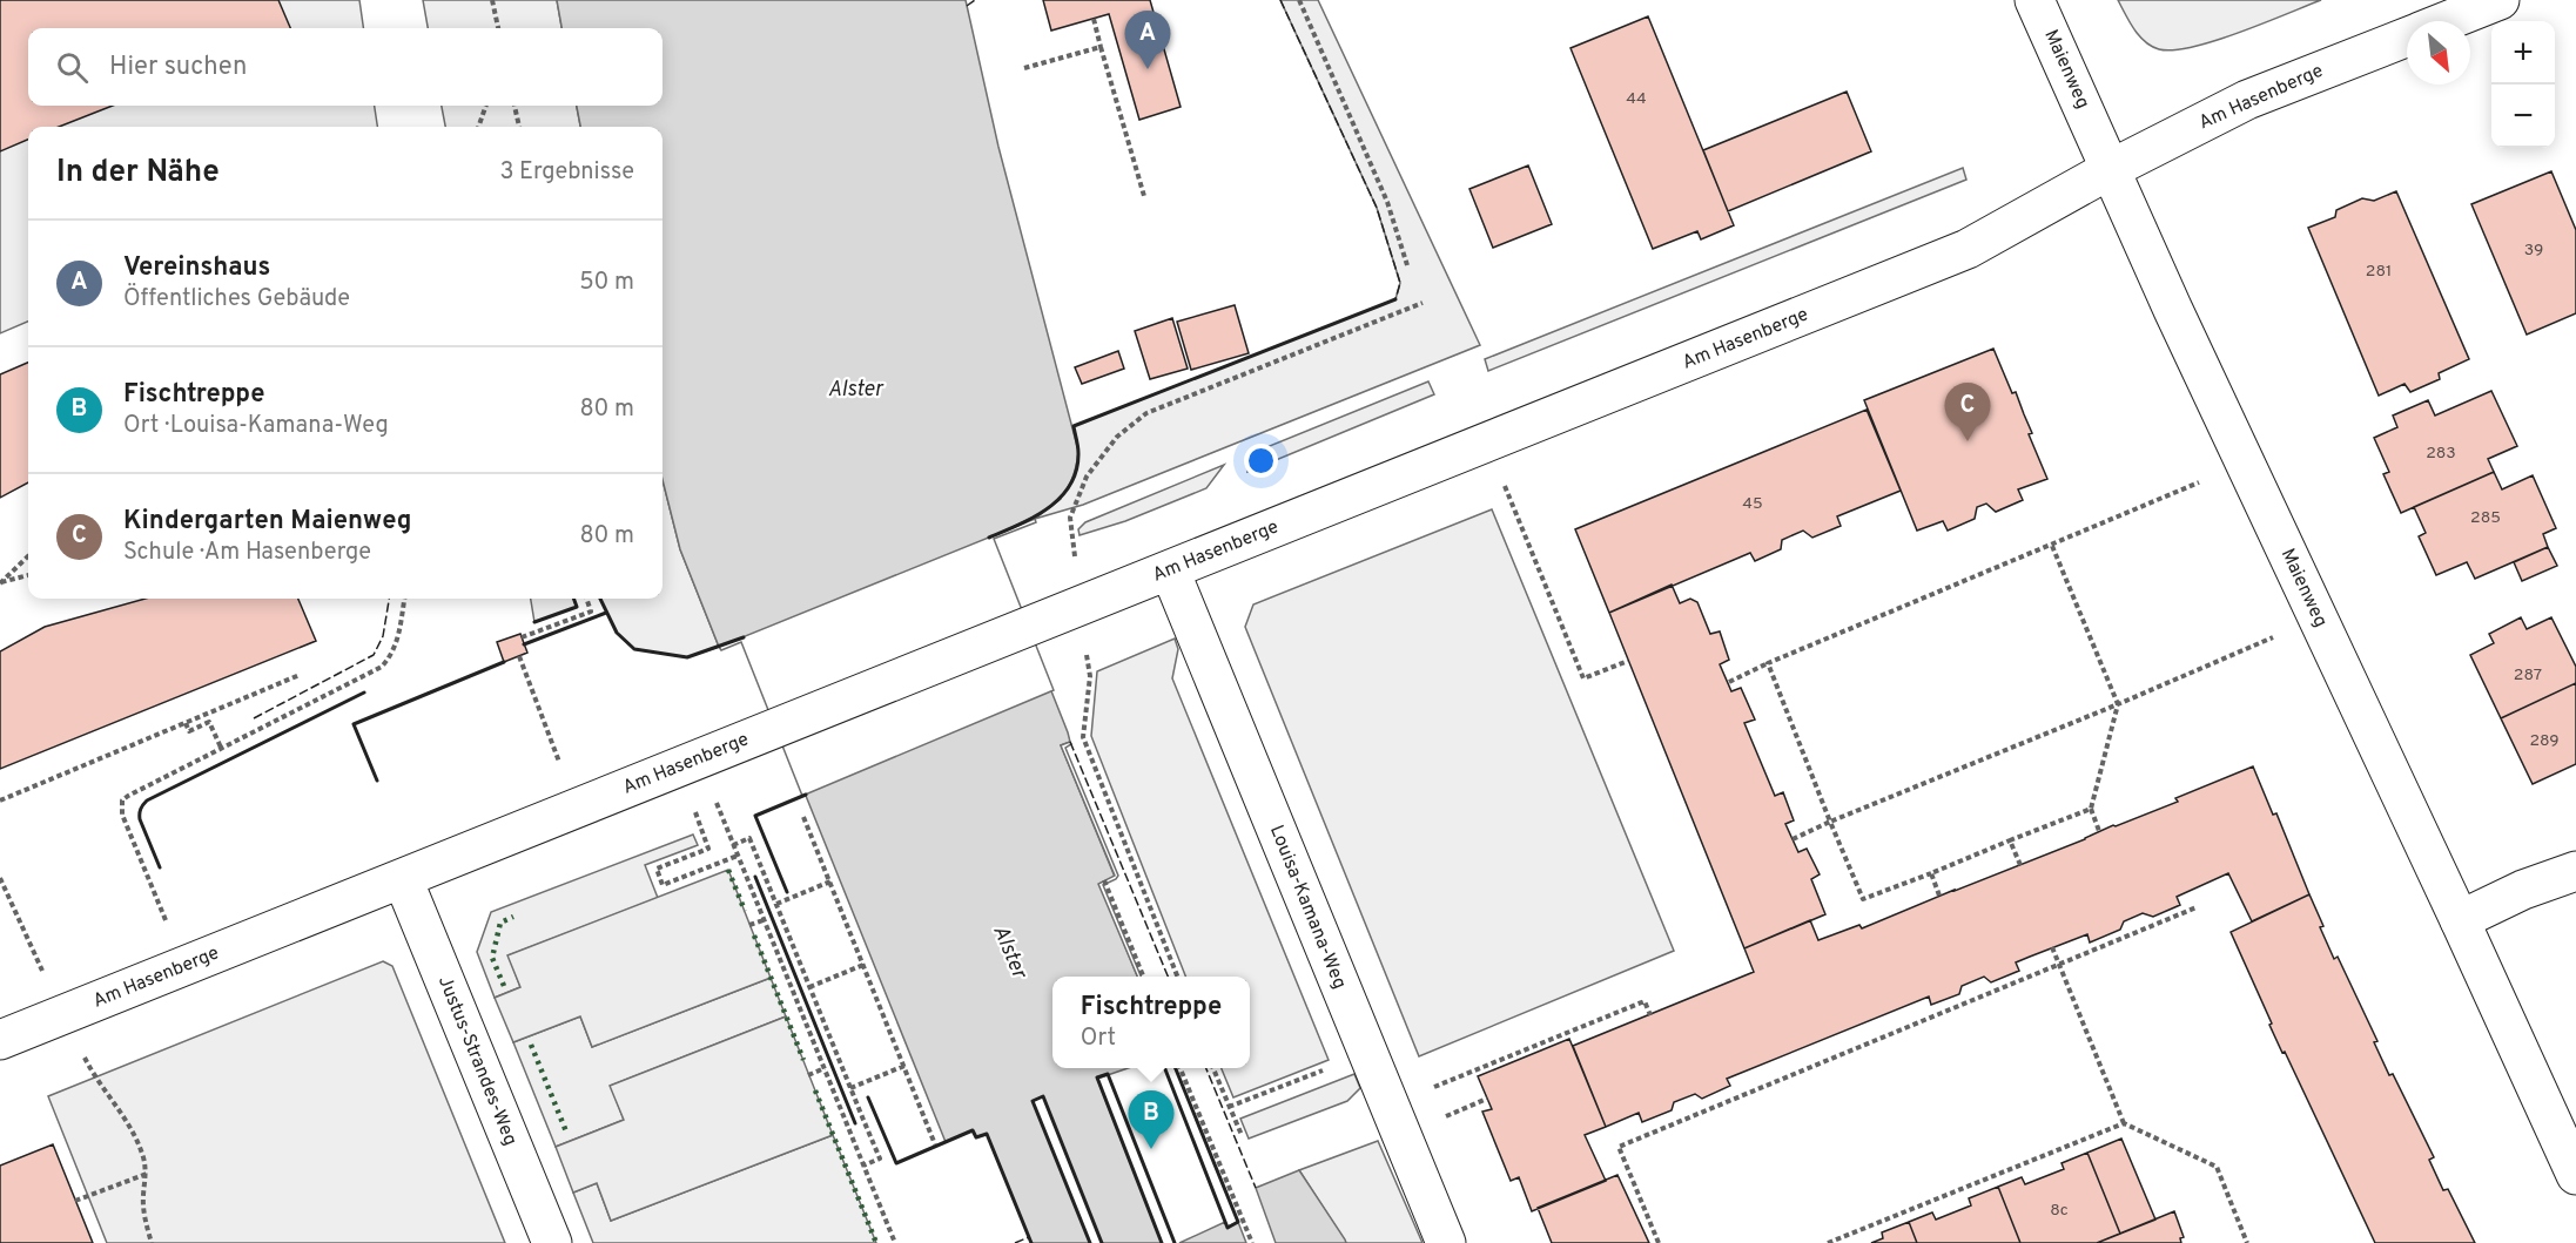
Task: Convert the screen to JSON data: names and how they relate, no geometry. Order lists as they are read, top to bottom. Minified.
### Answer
{"streets":{"street":["Maienweg","Am Hasenberge","Louisa-Kamana-Weg","Justus-Strandes-Weg"]},"crossings":[["Maienweg","Am Hasenberge"],["Am Hasenberge","Louisa-Kamana-Weg"],["Am Hasenberge","Justus-Strandes-Weg"]],"water":["Alster"],"house_numbers":["44","39","281","283","45","285","287","289","8c"],"north":"bottom right","page":{"pins":["A","C","B"],"map_buttons":["+","−"],"search":"Hier suchen","heading":["In der Nähe","3 Ergebnisse"],"list":[{"mark":"A","name":"Vereinshaus","note":"Öffentliches Gebäude","value":"50 m"},{"mark":"B","name":"Fischtreppe","note":"Ort · Louisa-Kamana-Weg","value":"80 m"},{"mark":"C","name":"Kindergarten Maienweg","note":"Schule · Am Hasenberge","value":"80 m"}],"popup":["Fischtreppe","Ort"]}}
